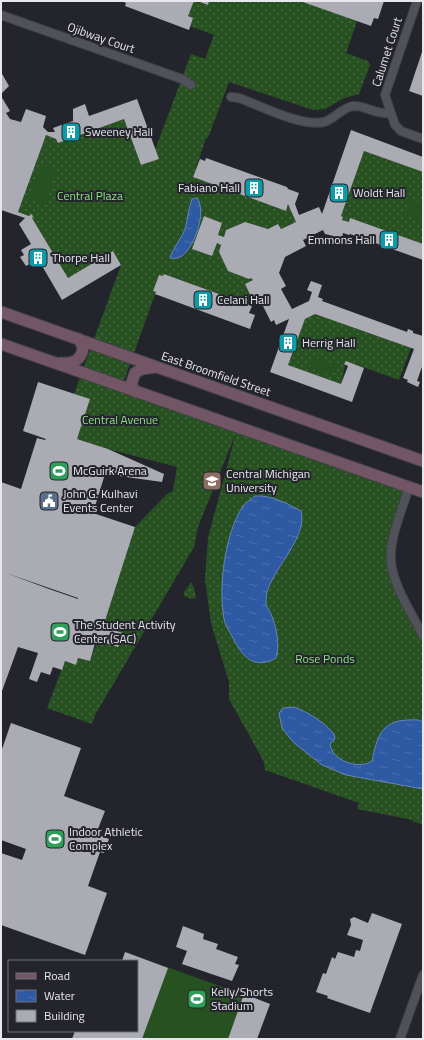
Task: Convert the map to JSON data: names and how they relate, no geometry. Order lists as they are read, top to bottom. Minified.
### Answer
{"streets":{"main road":["East Broomfield Street"],"street":["Ojibway Court","Calumet Court"]},"parks":["Central Plaza","Central Avenue","Rose Ponds"],"places":{"building":["Sweeney Hall","Fabiano Hall","Woldt Hall","Emmons Hall","Thorpe Hall","Celani Hall","Herrig Hall"],"sports":["McGuirk Arena","The Student Activity Center (SAC)","Indoor Athletic Complex","Kelly/Shorts Stadium"],"school or university":["Central Michigan University"],"public building":["John G. Kulhavi Events Center"]},"legend":["Road","Water","Building"]}
